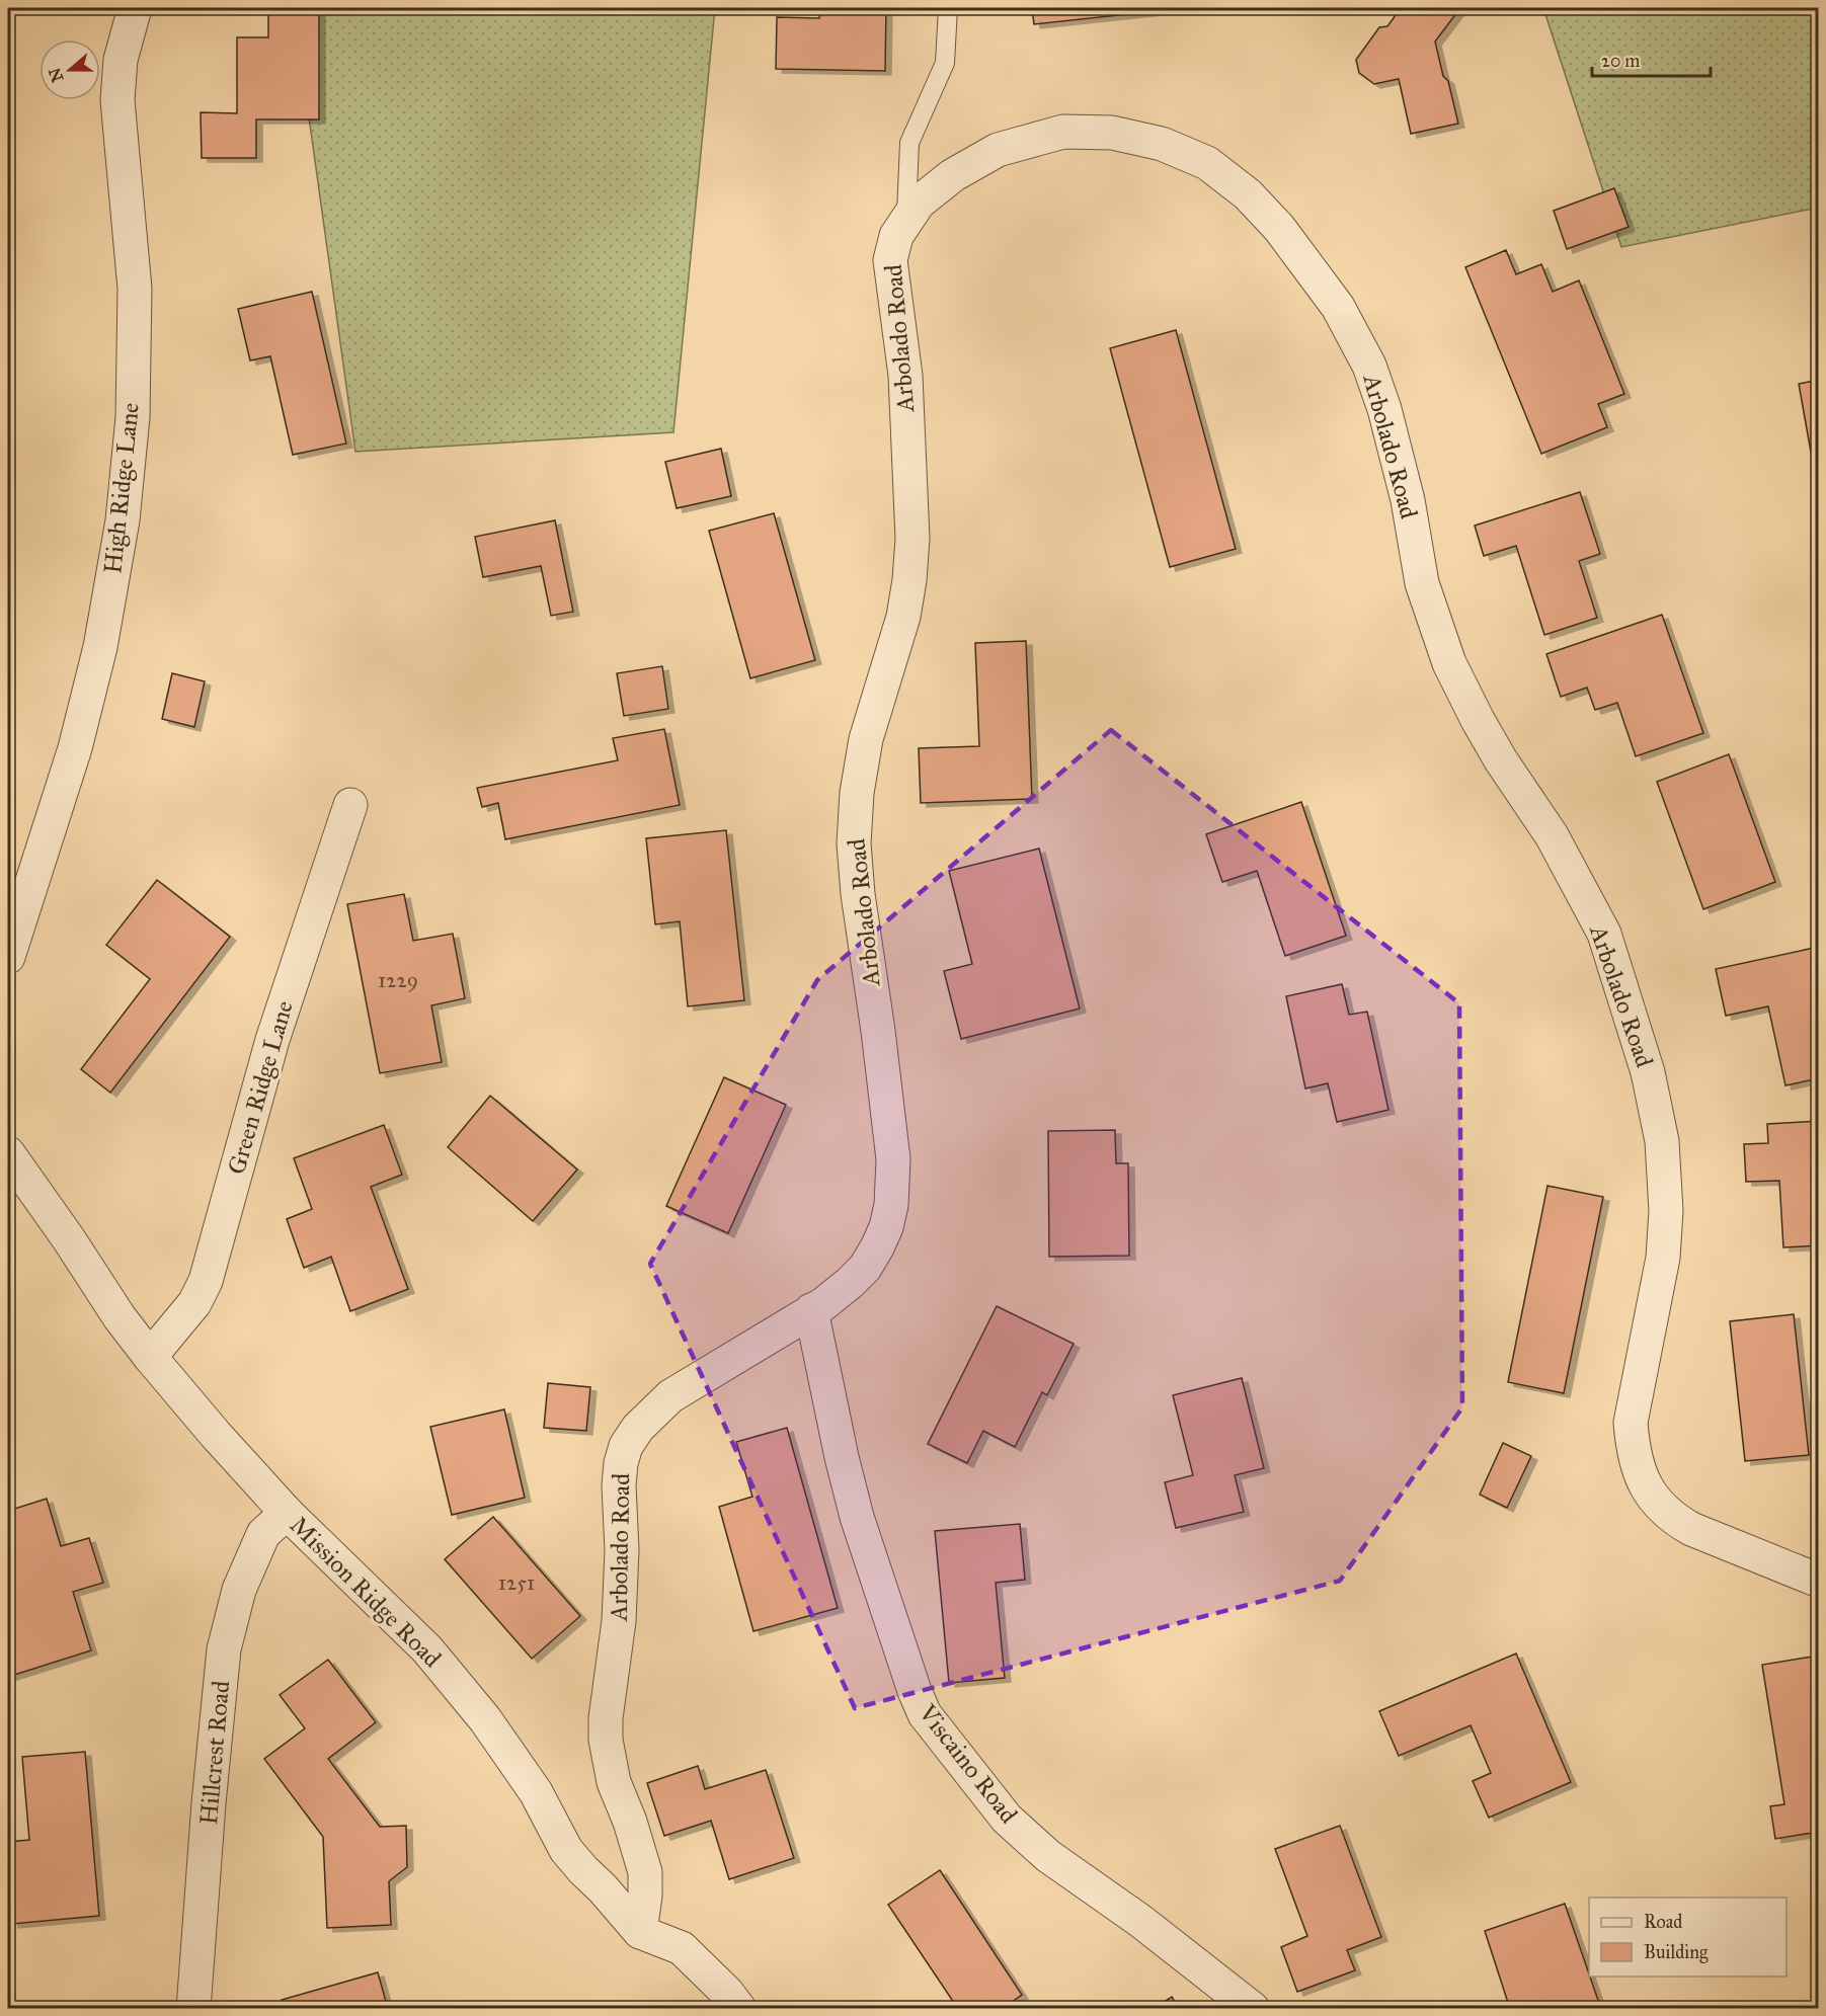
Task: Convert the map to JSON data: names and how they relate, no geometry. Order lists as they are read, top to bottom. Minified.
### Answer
{"streets":{"street":["Arbolado Road","High Ridge Lane","Green Ridge Lane","Mission Ridge Road","Hillcrest Road","Viscaino Road"]},"crossings":[["Arbolado Road","Mission Ridge Road"],["Arbolado Road","Viscaino Road"],["Green Ridge Lane","Mission Ridge Road"],["Mission Ridge Road","Hillcrest Road"]],"house_numbers":["1229","1251"],"legend":["Road","Building"],"scale_bar":"20 m","north":"left"}
